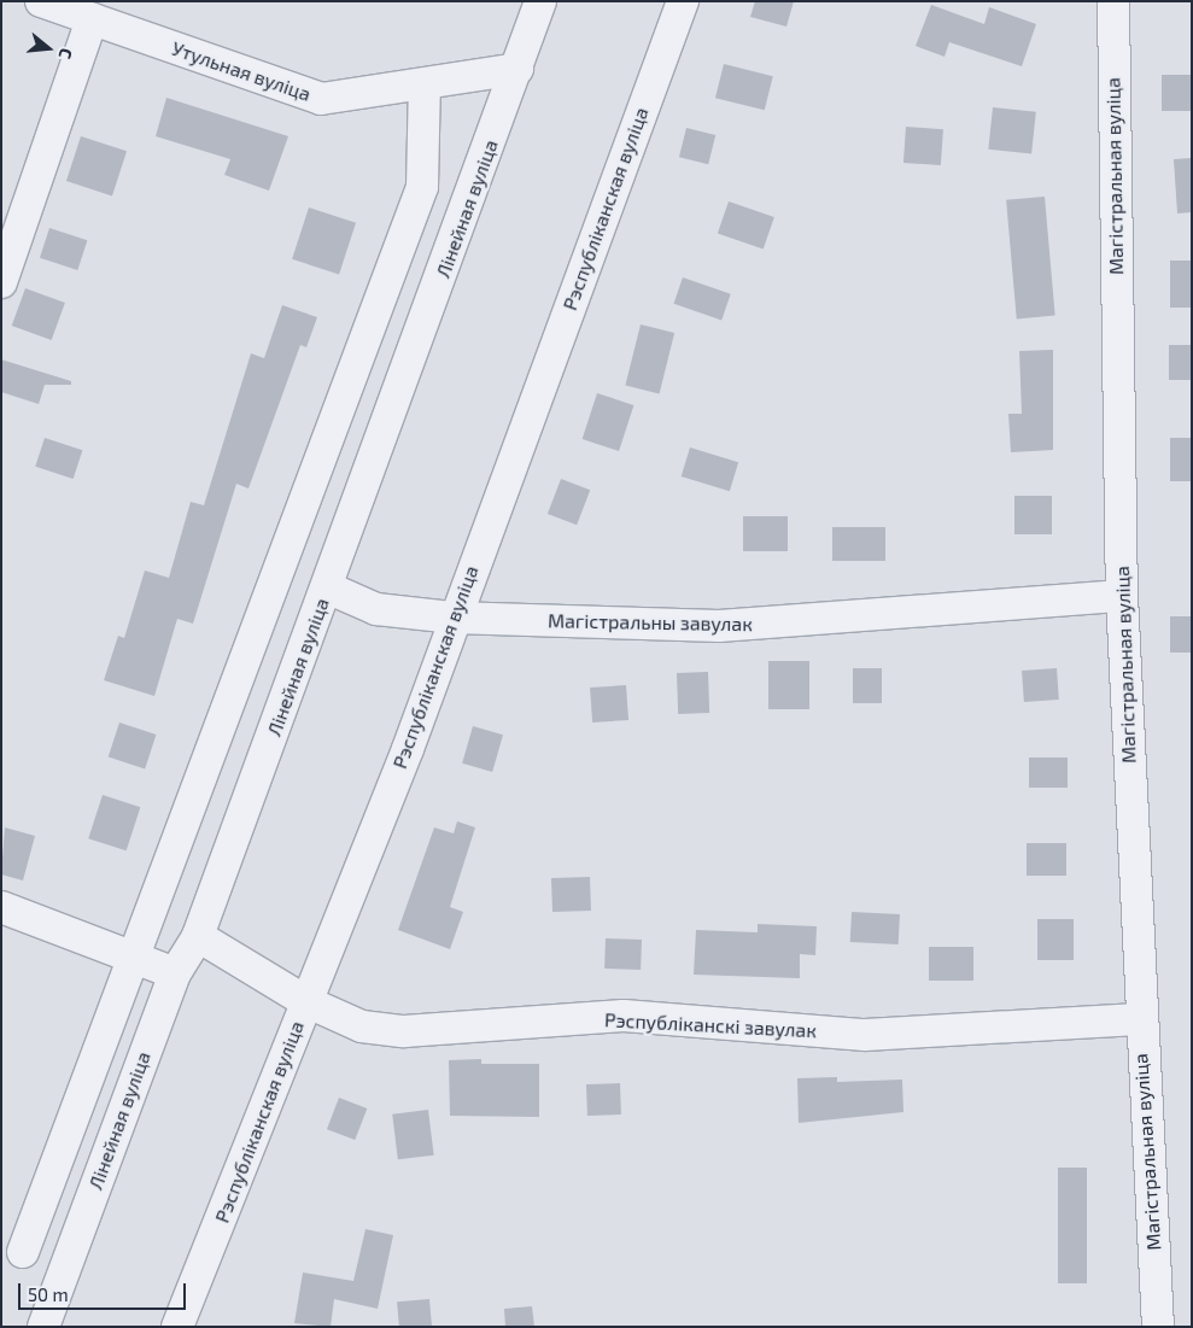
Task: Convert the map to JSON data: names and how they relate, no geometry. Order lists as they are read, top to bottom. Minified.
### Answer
{"streets":{"street":["Утульная вуліца","Магістральная вуліца","Лінейная вуліца","Рэспубліканская вуліца","Магістральны завулак","Рэспубліканскі завулак"]},"crossings":[["Утульная вуліца","Лінейная вуліца"],["Магістральная вуліца","Магістральны завулак"],["Магістральная вуліца","Рэспубліканскі завулак"],["Лінейная вуліца","Магістральны завулак"],["Лінейная вуліца","Рэспубліканскі завулак"],["Рэспубліканская вуліца","Магістральны завулак"],["Рэспубліканская вуліца","Рэспубліканскі завулак"]],"scale_bar":"50 m","north":"right"}
